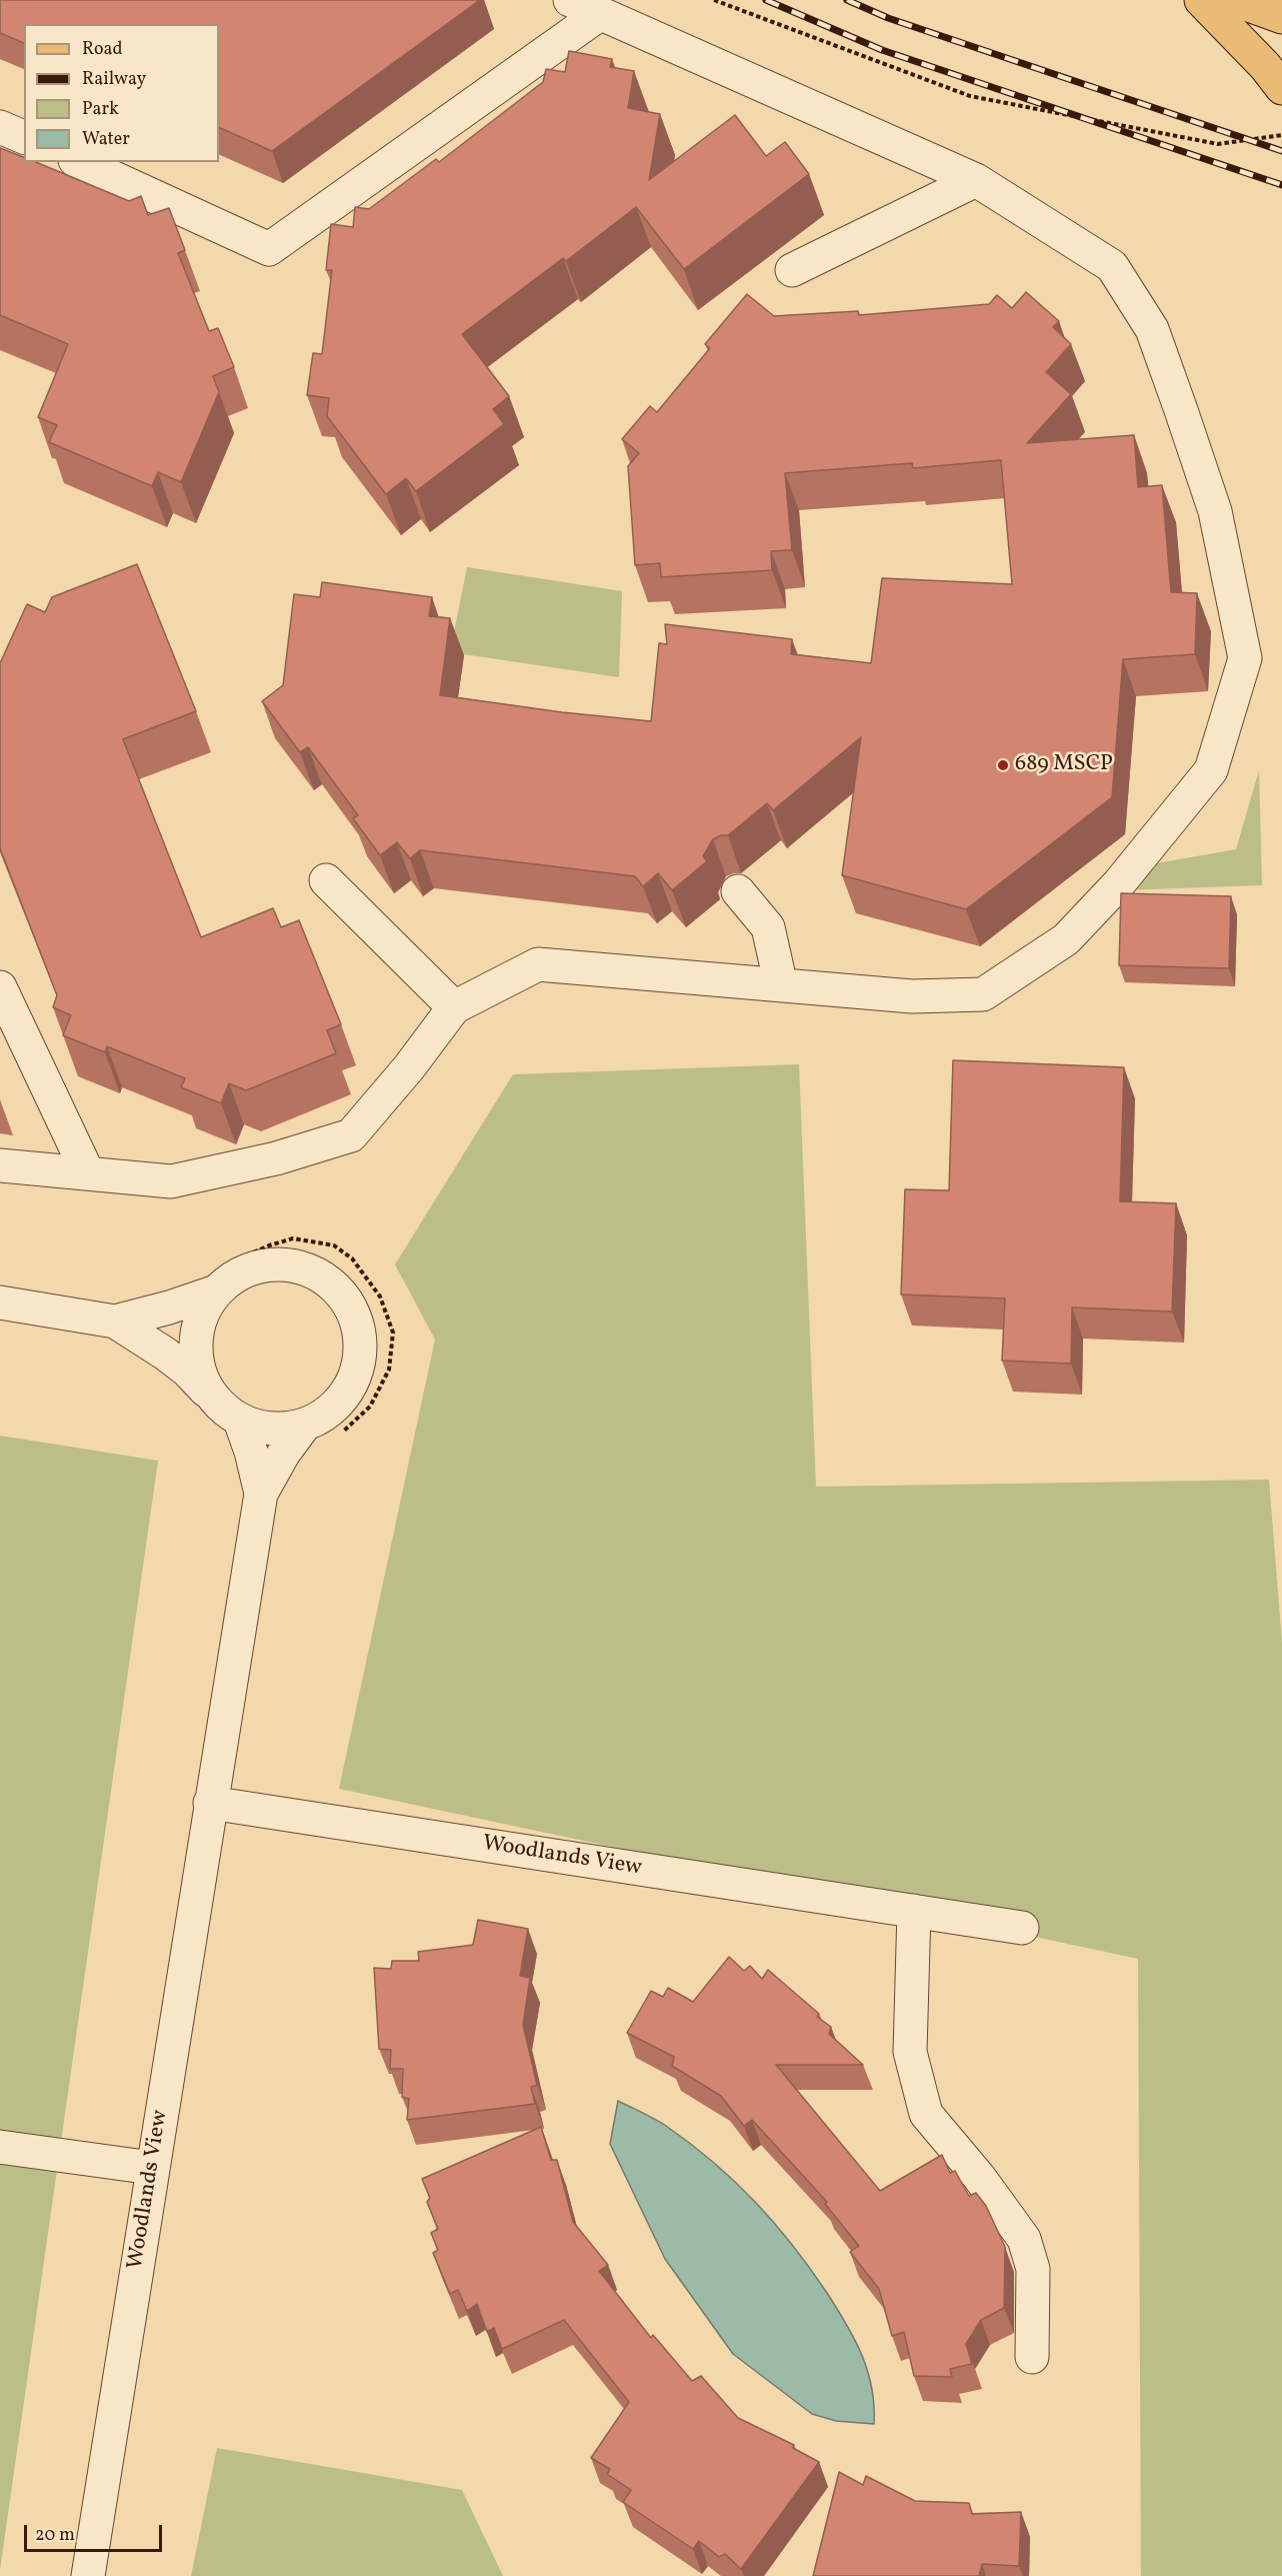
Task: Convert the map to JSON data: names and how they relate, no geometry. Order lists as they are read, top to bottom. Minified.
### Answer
{"streets":{"street":["Woodlands View"]},"places":["689 MSCP"],"legend":["Road","Railway","Park","Water"],"scale_bar":"20 m"}
